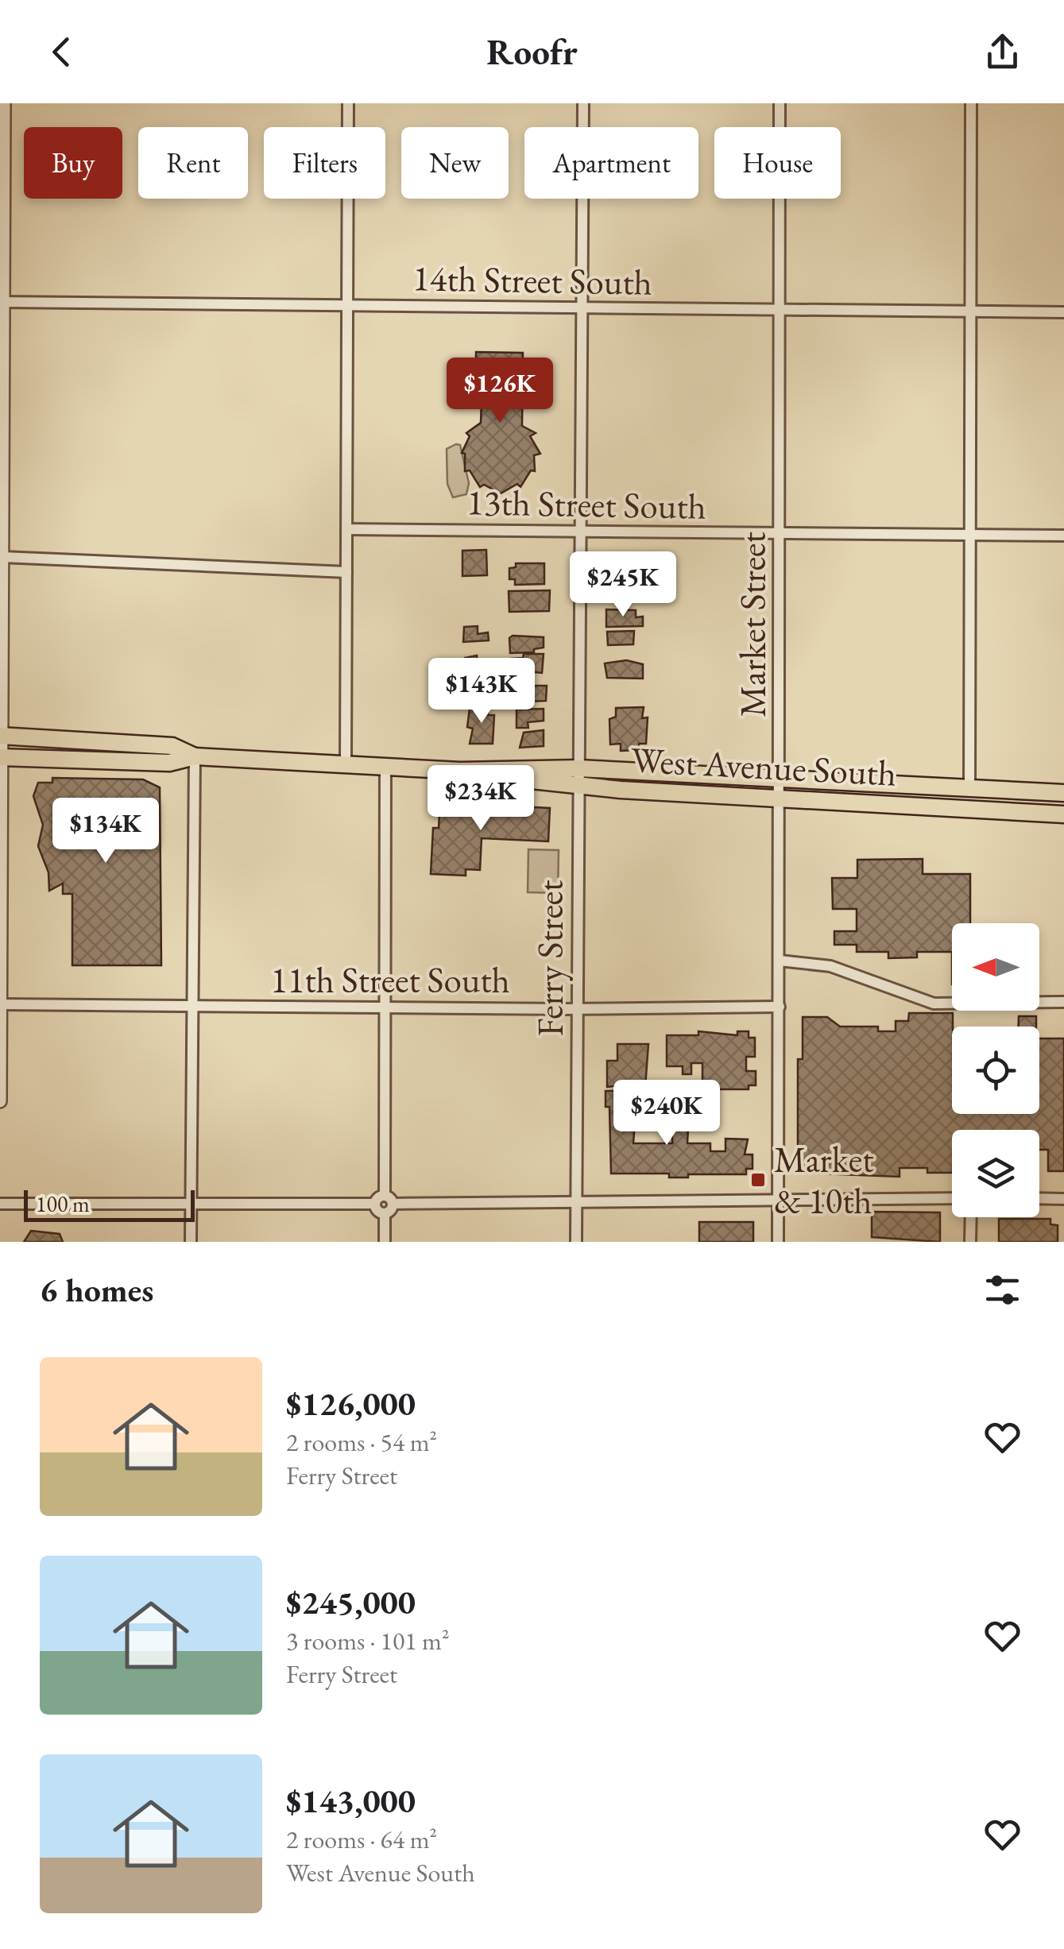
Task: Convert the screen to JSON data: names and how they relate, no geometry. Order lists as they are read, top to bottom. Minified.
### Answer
{"streets":{"main road":["West Avenue South"],"street":["14th Street South","13th Street South","Market Street","Ferry Street","11th Street South"]},"crossings":[["14th Street South","Market Street"],["14th Street South","Ferry Street"],["13th Street South","Market Street"],["13th Street South","Ferry Street"],["Market Street","West Avenue South"],["Market Street","11th Street South"],["West Avenue South","Ferry Street"],["Ferry Street","11th Street South"]],"places":{"transit":["Market & 10th"]},"scale_bar":"100 m","north":"left","page":{"header":"Roofr","chip":["Buy","Rent","Filters","New","Apartment","House"],"price":["$126K","$245K","$143K","$234K","$134K","$240K"],"scale":"100 m","heading":"6 homes","list":[{"name":"$126,000","note":"2 rooms · 54 m² · Ferry Street"},{"name":"$245,000","note":"3 rooms · 101 m² · Ferry Street"},{"name":"$143,000","note":"2 rooms · 64 m² · West Avenue South"}]}}
